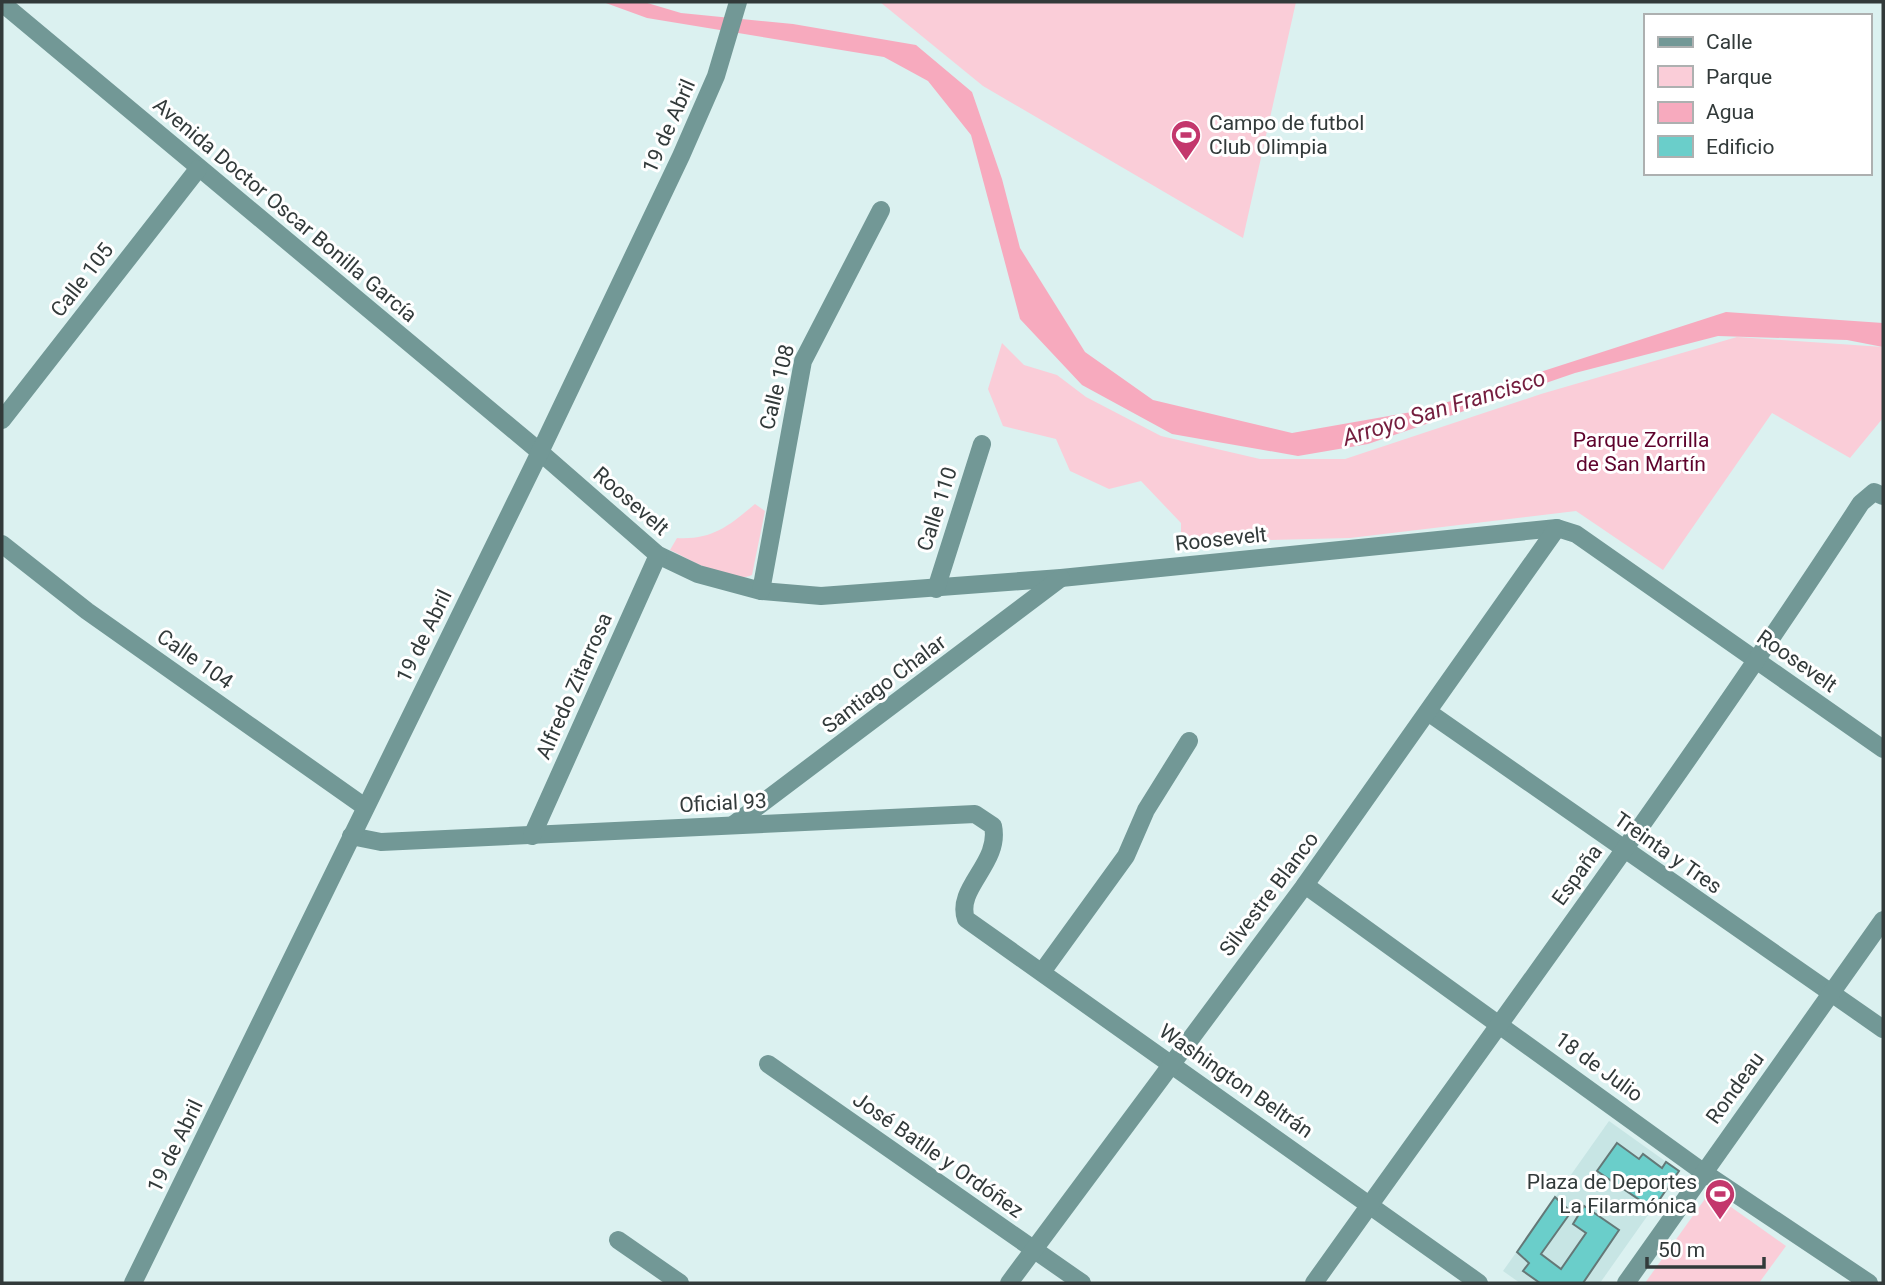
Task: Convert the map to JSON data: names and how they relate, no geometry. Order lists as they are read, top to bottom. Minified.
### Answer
{"streets":{"street":["19 de Abril","Avenida Doctor Oscar Bonilla García","Calle 105","Calle 108","Roosevelt","Calle 110","Calle 104","Santiago Chalar","Alfredo Zitarrosa","Oficial 93","Treinta y Tres","España","Silvestre Blanco","18 de Julio","Washington Beltrán","Rondeau","José Batlle y Ordóñez"]},"crossings":[["19 de Abril","Avenida Doctor Oscar Bonilla García"],["19 de Abril","Roosevelt"],["19 de Abril","Calle 104"],["19 de Abril","Oficial 93"],["Avenida Doctor Oscar Bonilla García","Calle 105"],["Avenida Doctor Oscar Bonilla García","Roosevelt"],["Calle 108","Roosevelt"],["Roosevelt","Calle 110"],["Roosevelt","Santiago Chalar"],["Roosevelt","Alfredo Zitarrosa"],["Roosevelt","España"],["Roosevelt","Silvestre Blanco"],["Santiago Chalar","Oficial 93"],["Alfredo Zitarrosa","Oficial 93"],["Oficial 93","Washington Beltrán"],["Treinta y Tres","España"],["Treinta y Tres","Silvestre Blanco"],["Treinta y Tres","Rondeau"],["España","18 de Julio"],["España","Washington Beltrán"],["Silvestre Blanco","18 de Julio"],["Silvestre Blanco","Washington Beltrán"],["Silvestre Blanco","José Batlle y Ordóñez"],["18 de Julio","Rondeau"]],"water":["Arroyo San Francisco"],"parks":["Parque Zorrilla de San Martín"],"places":{"sports":["Campo de futbol Club Olimpia","Plaza de Deportes La Filarmónica"]},"legend":["Calle","Parque","Agua","Edificio"],"scale_bar":"50 m"}
